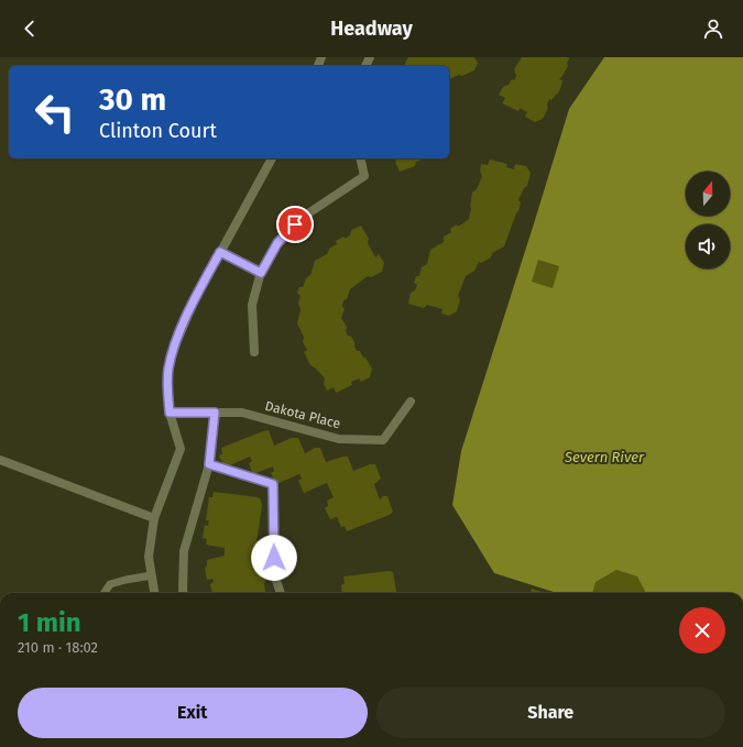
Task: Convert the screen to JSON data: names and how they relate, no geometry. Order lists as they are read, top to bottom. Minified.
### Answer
{"streets":{"street":["Dakota Place"]},"water":["Severn River"],"north":"top","page":{"header":"Headway","turn":["30 m","Clinton Court"],"heading":["1 min","210 m · 18:02"],"buttons":["Exit","Share"]}}
